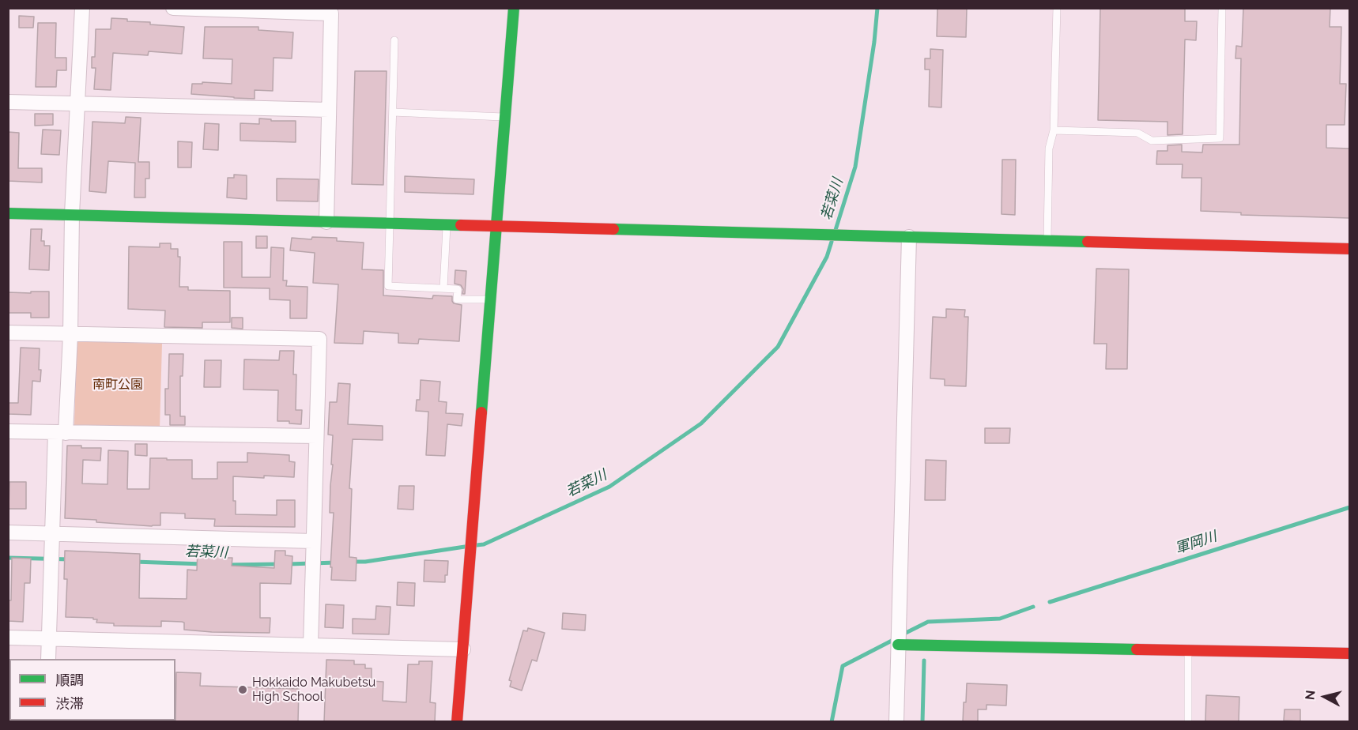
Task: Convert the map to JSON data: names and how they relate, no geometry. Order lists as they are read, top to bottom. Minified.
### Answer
{"water":["若菜川","軍岡川"],"parks":["南町公園"],"places":["Hokkaido Makubetsu High School"],"legend":["順調","渋滞"],"north":"left"}
